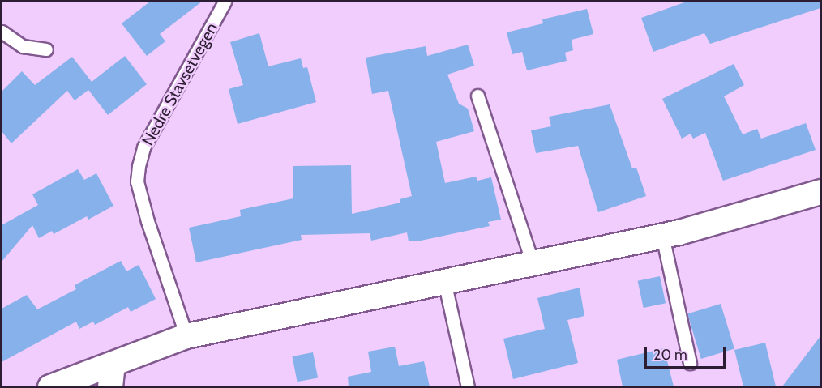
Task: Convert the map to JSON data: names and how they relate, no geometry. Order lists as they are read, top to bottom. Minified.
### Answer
{"streets":{"lane":["Nedre Stavsetvegen"]},"scale_bar":"20 m"}
